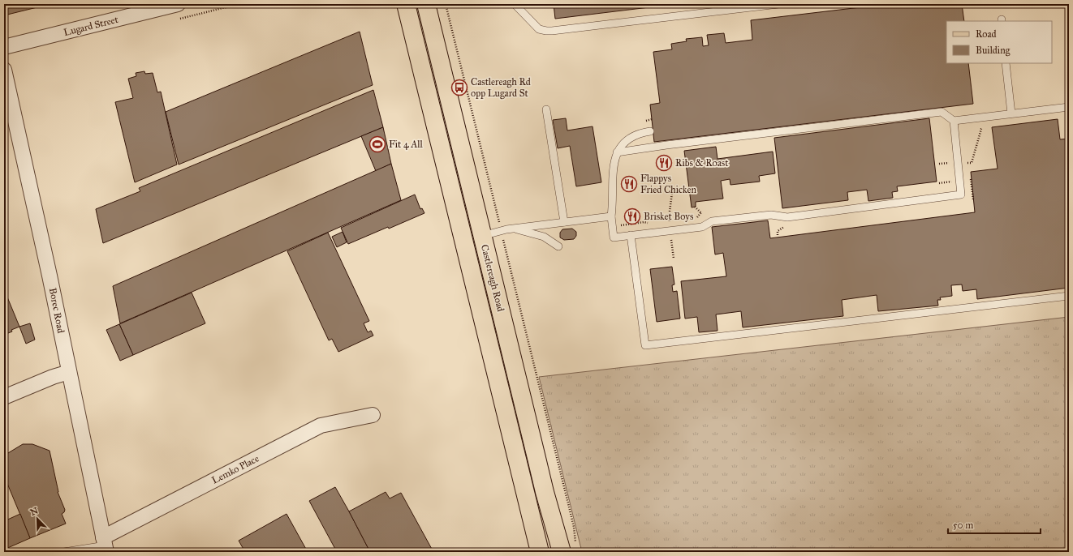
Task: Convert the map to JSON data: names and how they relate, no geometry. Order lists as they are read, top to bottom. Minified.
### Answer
{"streets":{"main road":["Castlereagh Road"],"street":["Lugard Street","Borec Road","Lemko Place"]},"crossings":[["Borec Road","Lemko Place"]],"places":{"bus stop":["Castlereagh Rd opp Lugard St"],"sports":["Fit 4 All"],"restaurant":["Ribs & Roast","Flappys Fried Chicken","Brisket Boys"]},"legend":["Road","Building"],"scale_bar":"50 m","north":"top left"}
